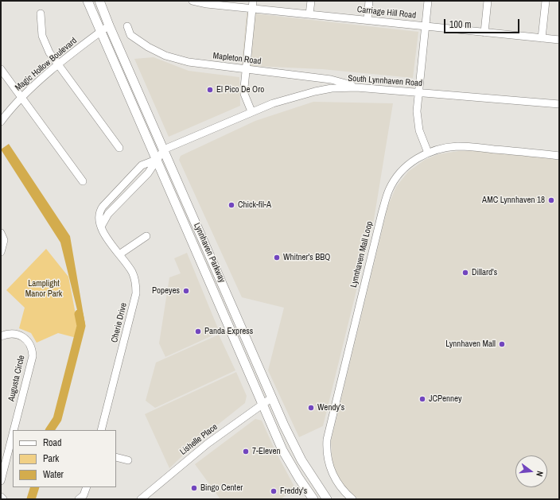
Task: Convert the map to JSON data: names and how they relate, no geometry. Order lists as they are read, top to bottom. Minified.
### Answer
{"streets":{"main road":["Lynnhaven Parkway"],"street":["Carriage Hill Road","Mapleton Road","Magic Hollow Boulevard","South Lynnhaven Road","Lynnhaven Mall Loop","Cherie Drive","Augusta Circle","Lishelle Place"]},"crossings":[["Mapleton Road","South Lynnhaven Road"],["Magic Hollow Boulevard","Lynnhaven Parkway"],["South Lynnhaven Road","Lynnhaven Parkway"],["Lynnhaven Parkway","Lishelle Place"]],"parks":["Lamplight Manor Park"],"places":["El Pico De Oro","AMC Lynnhaven 18","Chick-fil-A","Whitner's BBQ","Dillard's","Popeyes","Panda Express","Lynnhaven Mall","JCPenney","Wendy's","7-Eleven","Bingo Center","Freddy's"],"legend":["Road","Park","Water"],"scale_bar":"100 m","north":"right"}
